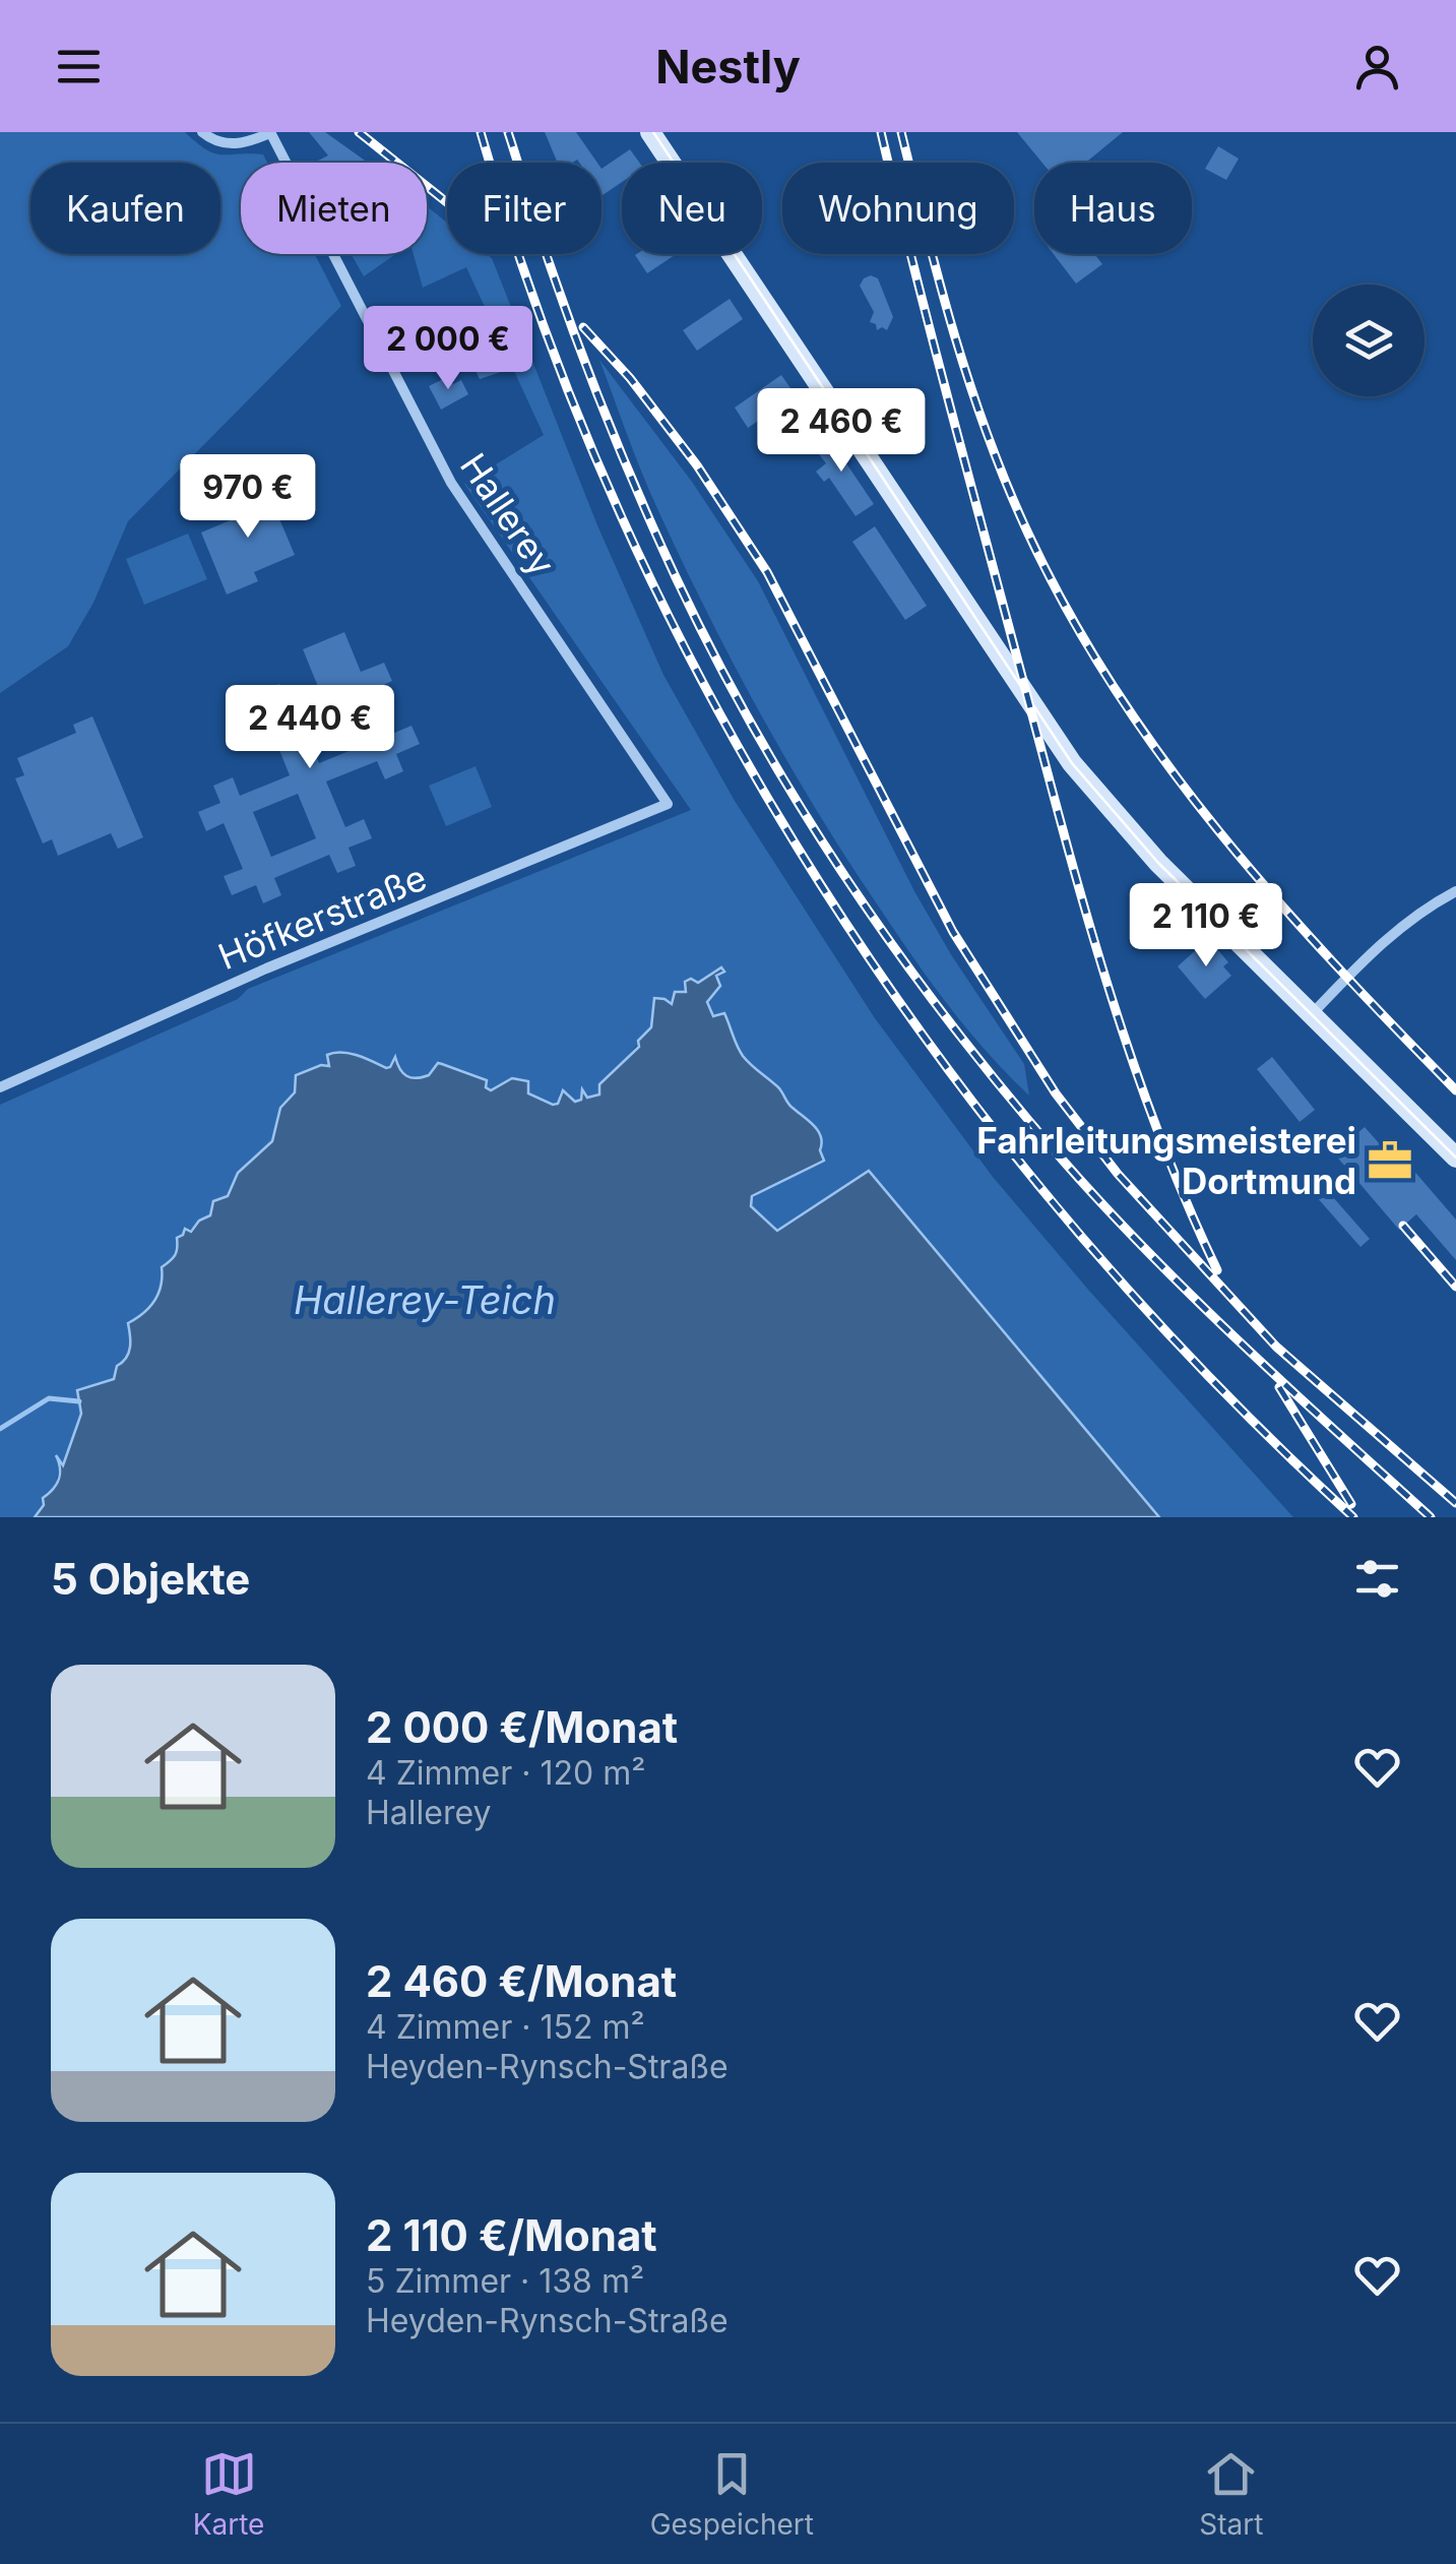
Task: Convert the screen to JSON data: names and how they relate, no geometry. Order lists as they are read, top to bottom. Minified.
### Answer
{"streets":{"street":["Hallerey","Höfkerstraße"]},"crossings":[["Hallerey","Höfkerstraße"]],"water":["Hallerey-Teich"],"places":{"office":["Fahrleitungsmeisterei Dortmund"]},"page":{"header":"Nestly","chip":["Kaufen","Mieten","Filter","Neu","Wohnung","Haus"],"price":["2 000 €","2 460 €","970 €","2 440 €","2 110 €"],"heading":"5 Objekte","list":[{"name":"2 000 €/Monat","note":"4 Zimmer · 120 m² · Hallerey"},{"name":"2 460 €/Monat","note":"4 Zimmer · 152 m² · Heyden-Rynsch-Straße"},{"name":"2 110 €/Monat","note":"5 Zimmer · 138 m² · Heyden-Rynsch-Straße"}],"tabs":["Karte","Gespeichert","Start"]}}
